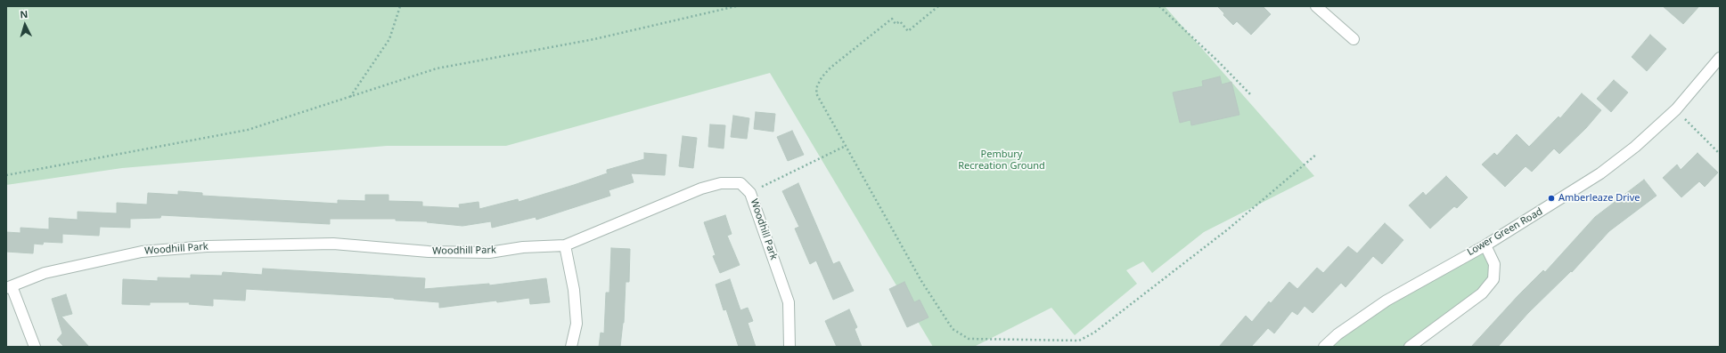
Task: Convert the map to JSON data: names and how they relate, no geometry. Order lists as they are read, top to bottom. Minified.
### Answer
{"streets":{"street":["Woodhill Park","Lower Green Road"]},"parks":["Pembury Recreation Ground"],"places":["Amberleaze Drive"],"north":"top"}
